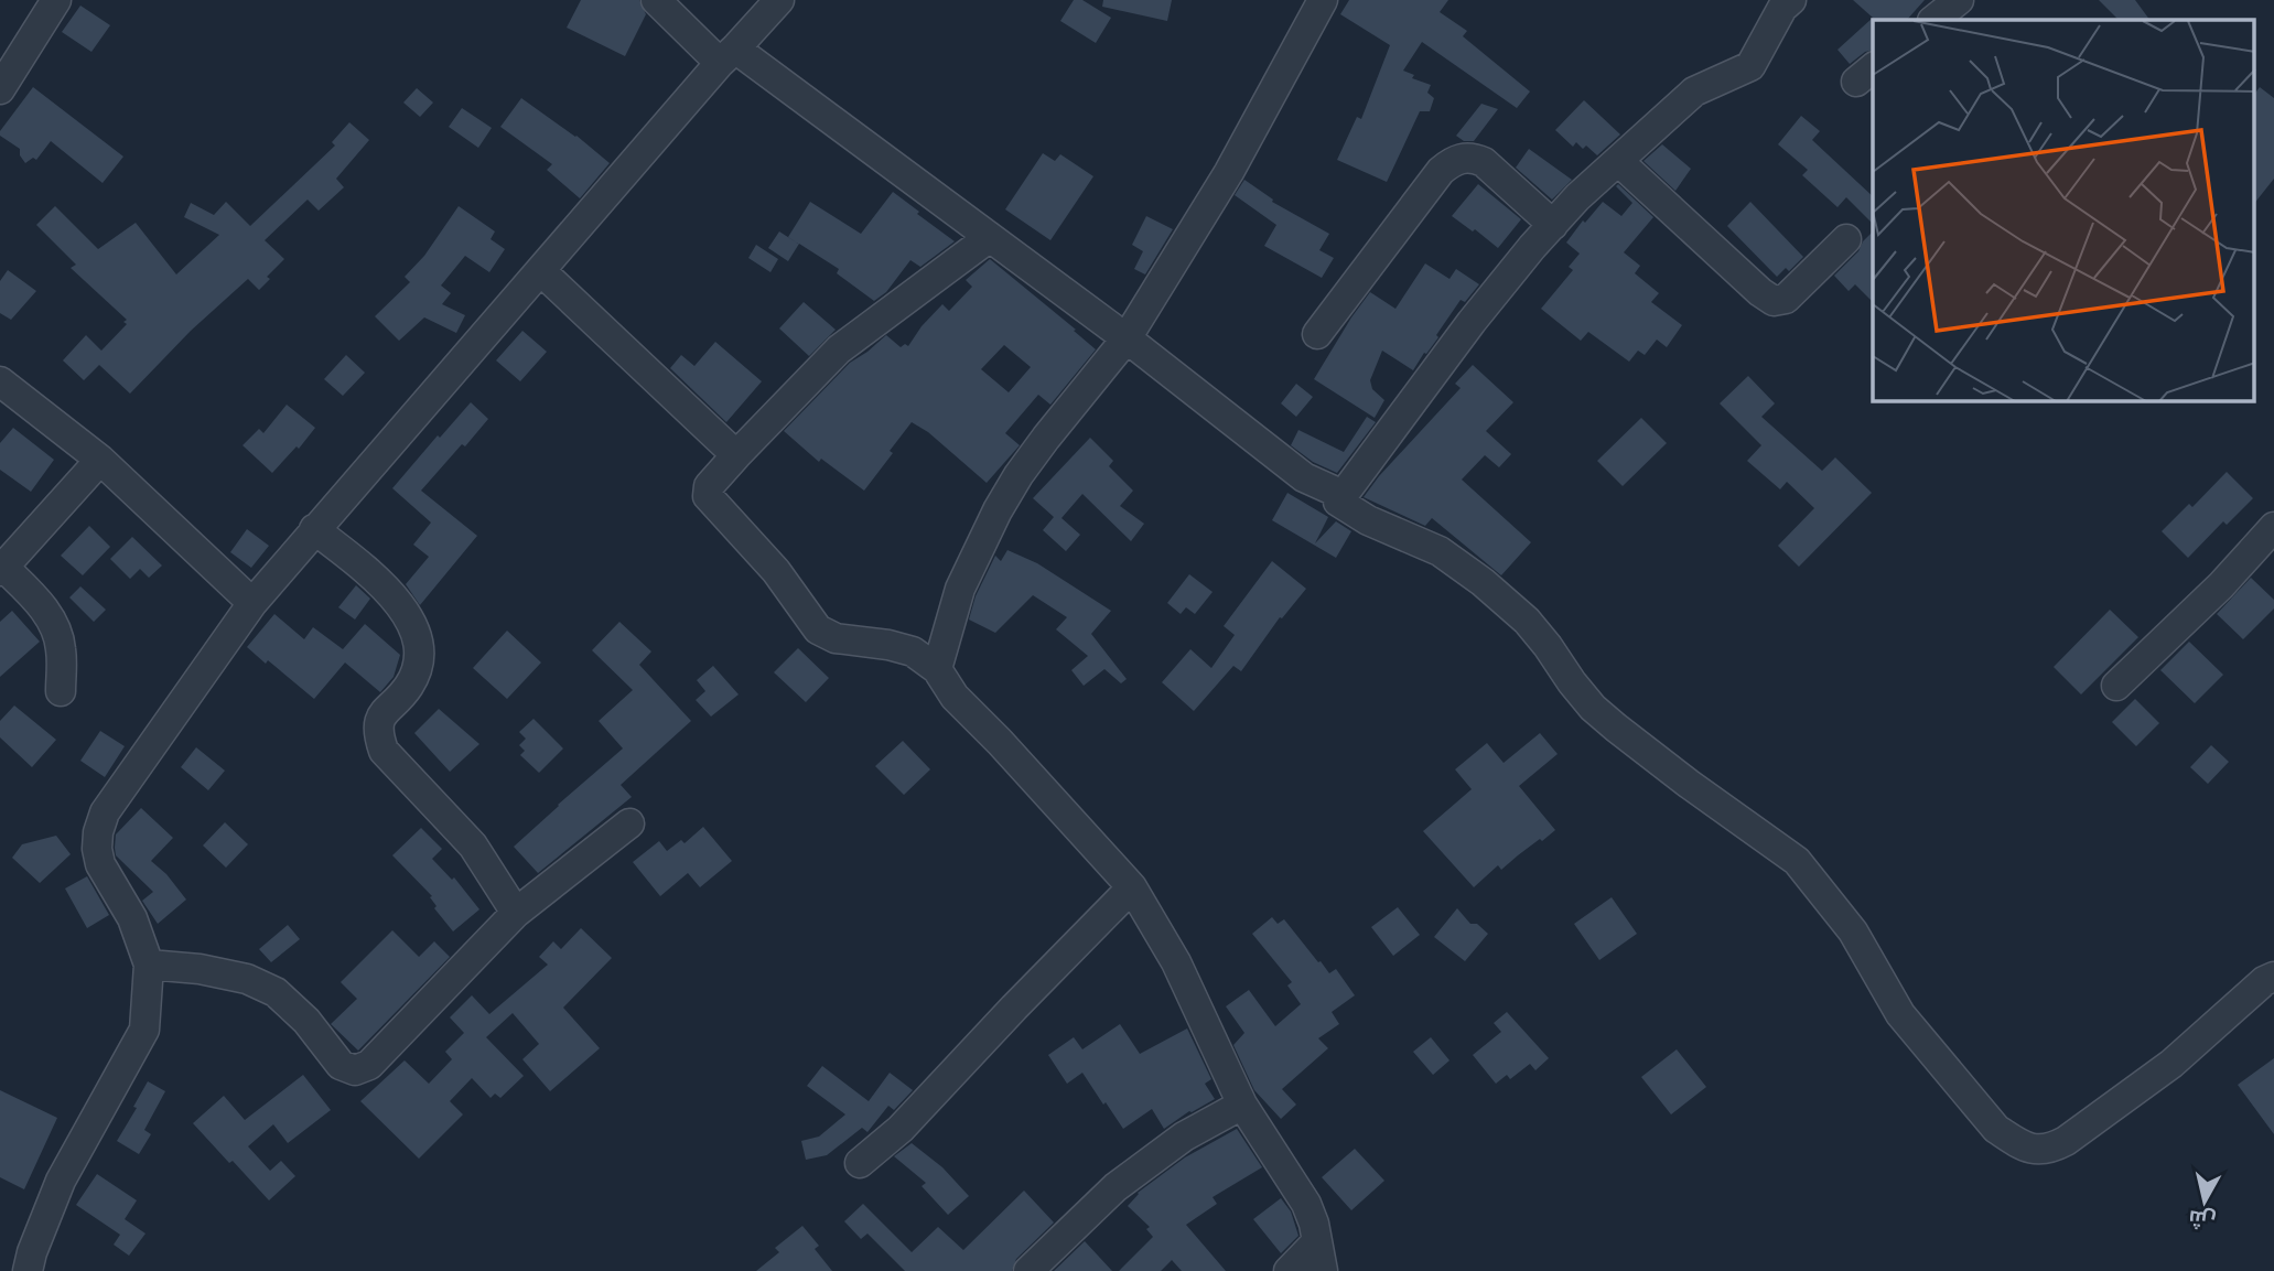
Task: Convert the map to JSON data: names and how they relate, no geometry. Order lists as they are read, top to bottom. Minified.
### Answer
{"north":"bottom"}
